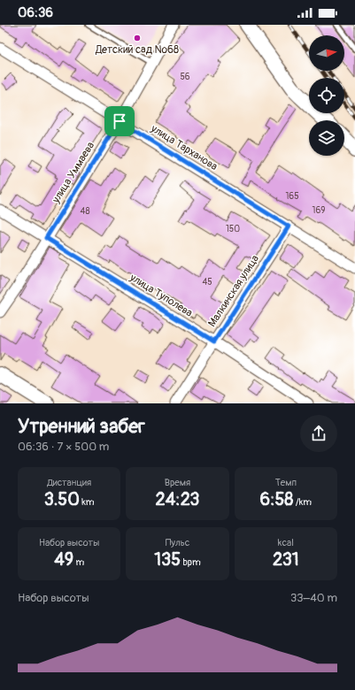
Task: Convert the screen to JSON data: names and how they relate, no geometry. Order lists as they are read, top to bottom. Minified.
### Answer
{"streets":{"street":["улица Тарханова","улица Уммаева","Малкинская улица","улица Туполева"]},"crossings":[["улица Тарханова","улица Уммаева"],["улица Тарханова","Малкинская улица"],["улица Уммаева","улица Туполева"],["Малкинская улица","улица Туполева"]],"places":["Детский сад №68"],"house_numbers":["56","165","169","48","150","45"],"north":"right","page":{"status":"06:36","heading":["Утренний забег","06:36 · 7 × 500 m"],"stats":[["Дистанция","3.50 km"],["Время","24:23"],["Темп","6:58 /km"],["Набор высоты","49 m"],["Пульс","135 bpm"],["kcal","231"]],"chart":["Набор высоты","33–40 m"]}}
